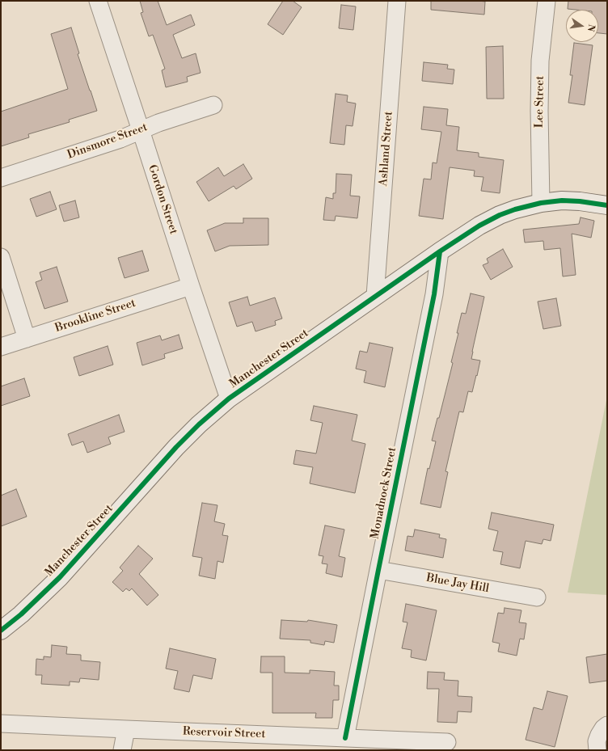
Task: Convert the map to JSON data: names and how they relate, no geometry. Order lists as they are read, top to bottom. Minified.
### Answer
{"streets":{"street":["Lee Street","Dinsmore Street","Ashland Street","Gordon Street","Brookline Street","Manchester Street","Monadnock Street","Blue Jay Hill","Reservoir Street"]},"crossings":[["Lee Street","Manchester Street"],["Dinsmore Street","Gordon Street"],["Ashland Street","Manchester Street"],["Gordon Street","Brookline Street"],["Gordon Street","Manchester Street"],["Manchester Street","Monadnock Street"],["Monadnock Street","Blue Jay Hill"],["Monadnock Street","Reservoir Street"]],"north":"right"}
